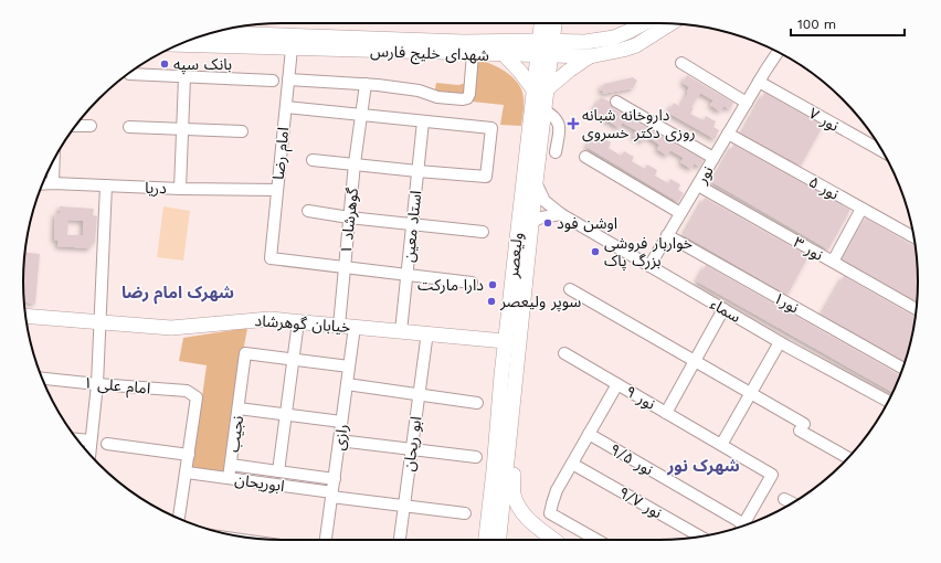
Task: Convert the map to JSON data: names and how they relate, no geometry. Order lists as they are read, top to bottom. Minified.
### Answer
{"streets":{"main road":["شهدای خلیج فارس","ولیعصر","خیابان گوهرشاد"],"street":["نور ۷","امام رضا","نور","دریا","نور ۵","گوهرشاد ۱","استاد معین","نور ۳","نور۱","سماء","امام علی ۱","نور ۹","نجیب","رازی","ابو ریحان","نور ۹/۵","ابوریحان","نور ۹/۷"]},"crossings":[["شهدای خلیج فارس","امام رضا"],["شهدای خلیج فارس","ولیعصر"],["نور ۷","نور"],["امام رضا","دریا"],["امام رضا","گوهرشاد ۱"],["نور","نور ۵"],["نور","نور ۳"],["نور","نور۱"],["نور","سماء"],["گوهرشاد ۱","خیابان گوهرشاد"],["استاد معین","خیابان گوهرشاد"],["ولیعصر","سماء"],["ولیعصر","خیابان گوهرشاد"],["سماء","نور ۹"],["خیابان گوهرشاد","رازی"],["نور ۹","نور ۹/۵"],["نور ۹","نور ۹/۷"],["نجیب","رازی"],["رازی","ابوریحان"],["ابو ریحان","ابوریحان"]],"districts":["شهرک امام رضا","شهرک نور"],"places":{"other":["بانک سپه","اوشن فود","خواربار فروشی بزرگ پاک","دارا مارکت","سوپر ولیعصر"],"health":["داروخانه شبانه روزی دکتر خسروی"]},"scale_bar":"100 m"}
